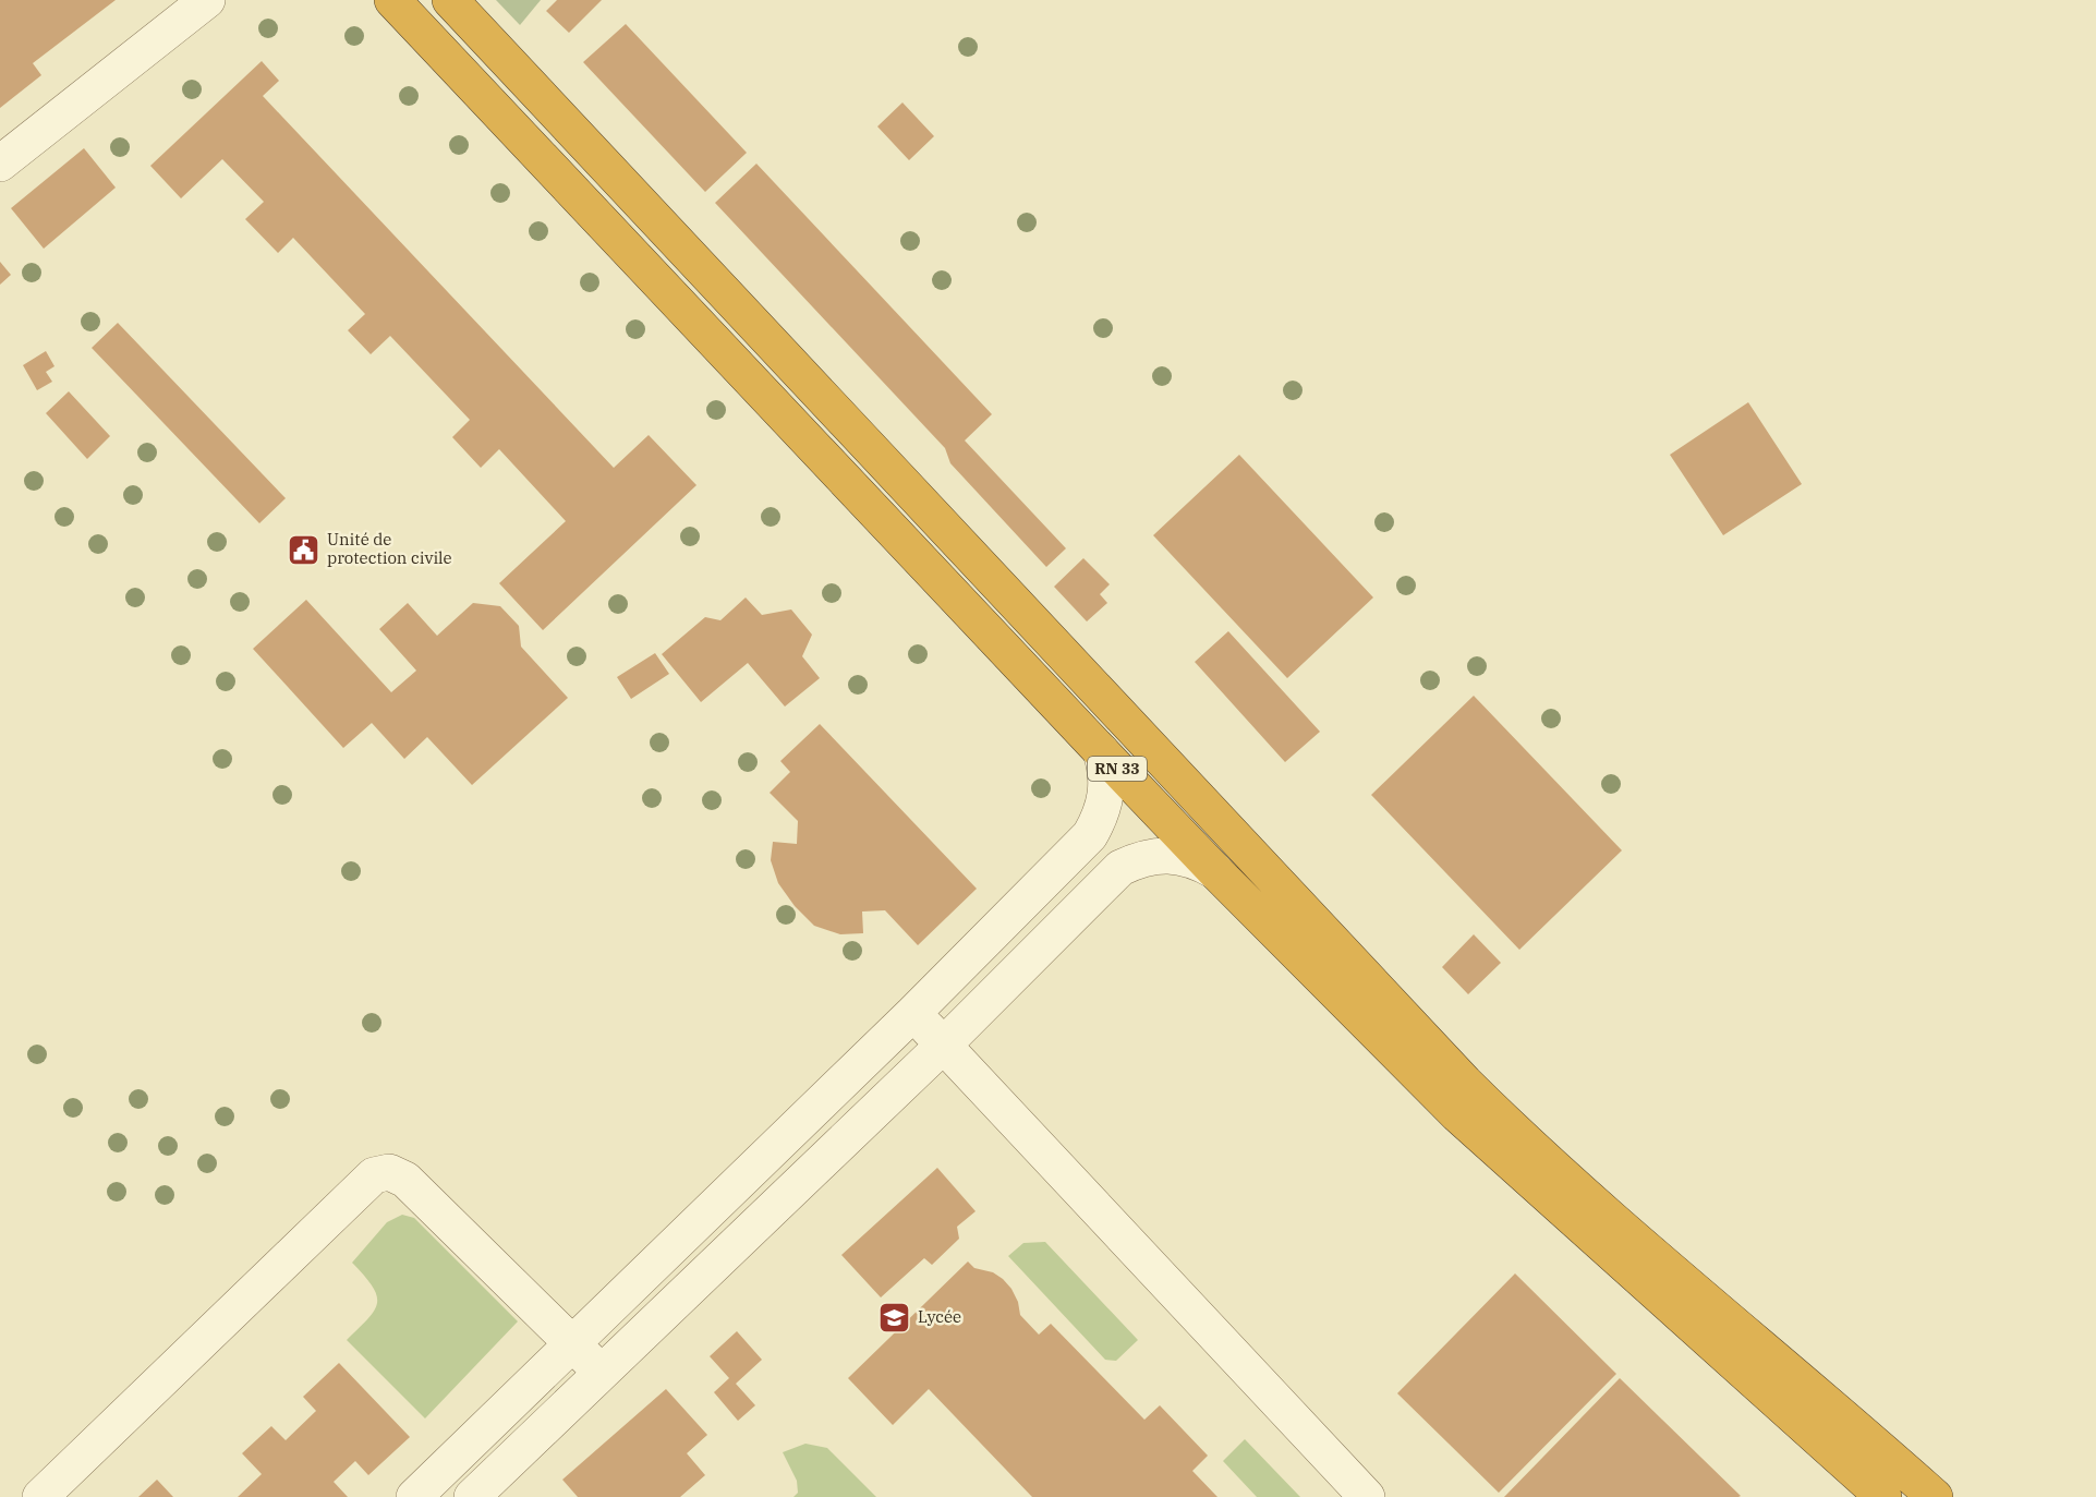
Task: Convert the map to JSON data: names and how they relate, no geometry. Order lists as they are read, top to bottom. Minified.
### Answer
{"streets":{"highway":["RN 33"]},"places":{"public building":["Unité de protection civile"],"school or university":["Lycée"]}}
